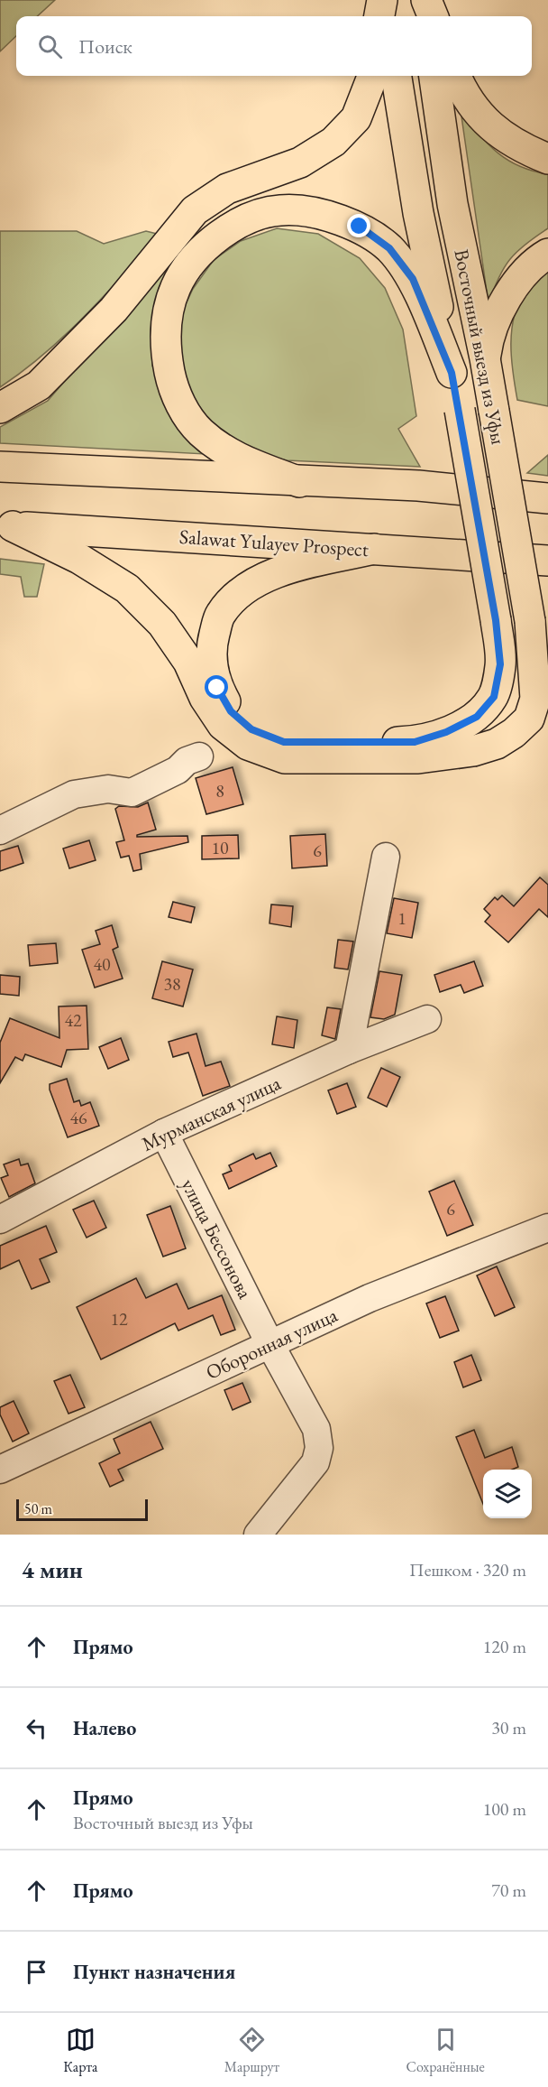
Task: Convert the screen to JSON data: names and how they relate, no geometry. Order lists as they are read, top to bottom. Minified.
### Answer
{"streets":{"main road":["Восточный выезд из Уфы","Salawat Yulayev Prospect"],"street":["Мурманская улица","улица Бессонова","Оборонная улица"]},"crossings":[["Восточный выезд из Уфы","Salawat Yulayev Prospect"],["Мурманская улица","улица Бессонова"],["улица Бессонова","Оборонная улица"]],"house_numbers":["8","10","6","1","40","38","42","46","6","12"],"scale_bar":"50 m","page":{"search":"Поиск","scale":"50 m","heading":["4 мин","Пешком · 320 m"],"list":[["Прямо","120 m"],["Налево","30 m"],["Прямо","Восточный выезд из Уфы","100 m"],["Прямо","70 m"],"Пункт назначения"],"nav":["Карта","Маршрут","Сохранённые"]}}
